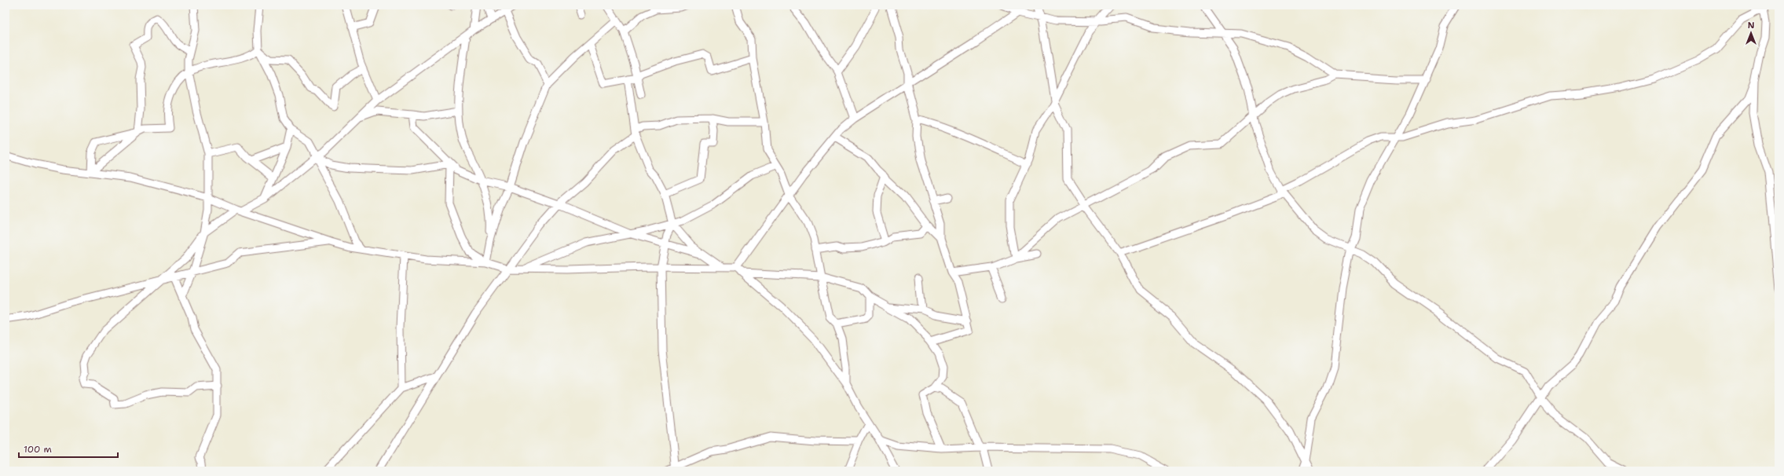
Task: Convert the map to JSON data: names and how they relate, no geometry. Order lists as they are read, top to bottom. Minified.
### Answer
{"scale_bar":"100 m","north":"top"}
